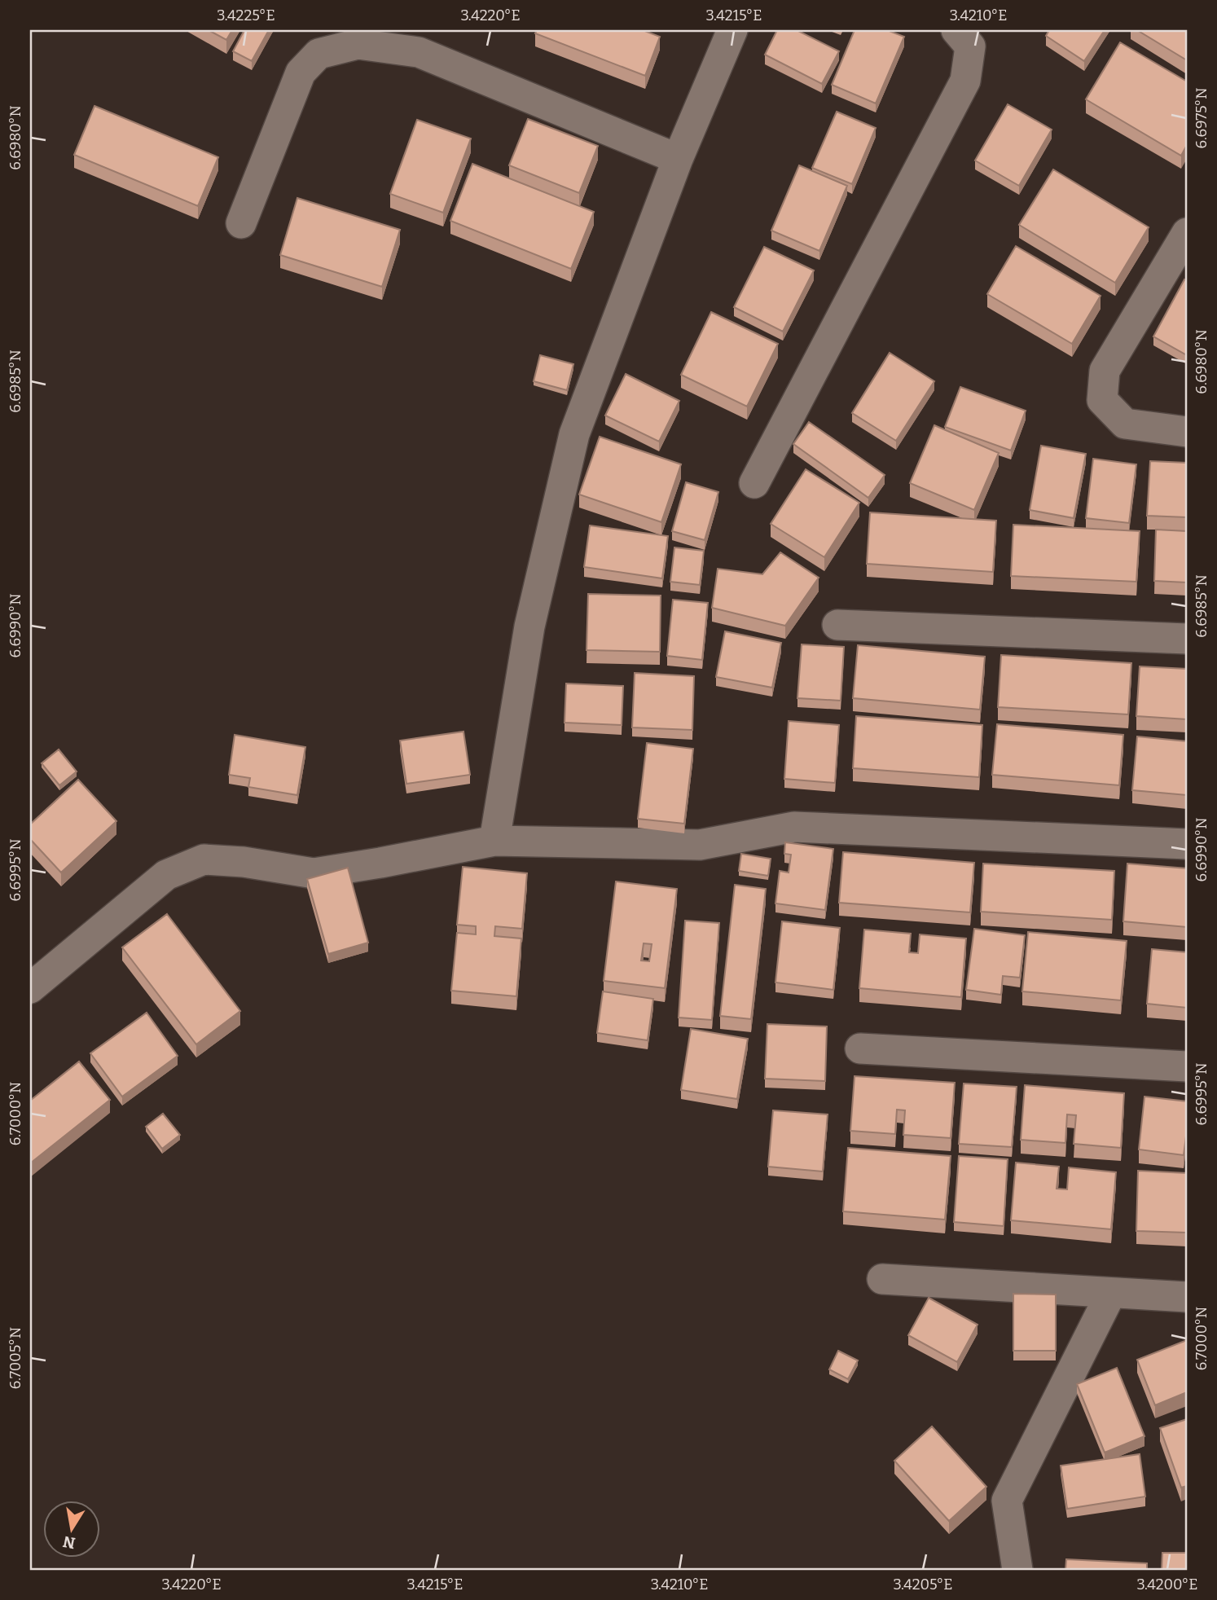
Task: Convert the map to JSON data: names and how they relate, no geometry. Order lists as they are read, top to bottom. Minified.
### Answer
{"north":"bottom","coordinates":["3.4225°E","3.4220°E","3.4215°E","3.4210°E","6.6975°N","6.6980°N","6.6985°N","6.6990°N","6.6995°N","6.7000°N","6.7005°N","3.4205°E","3.4200°E"]}
